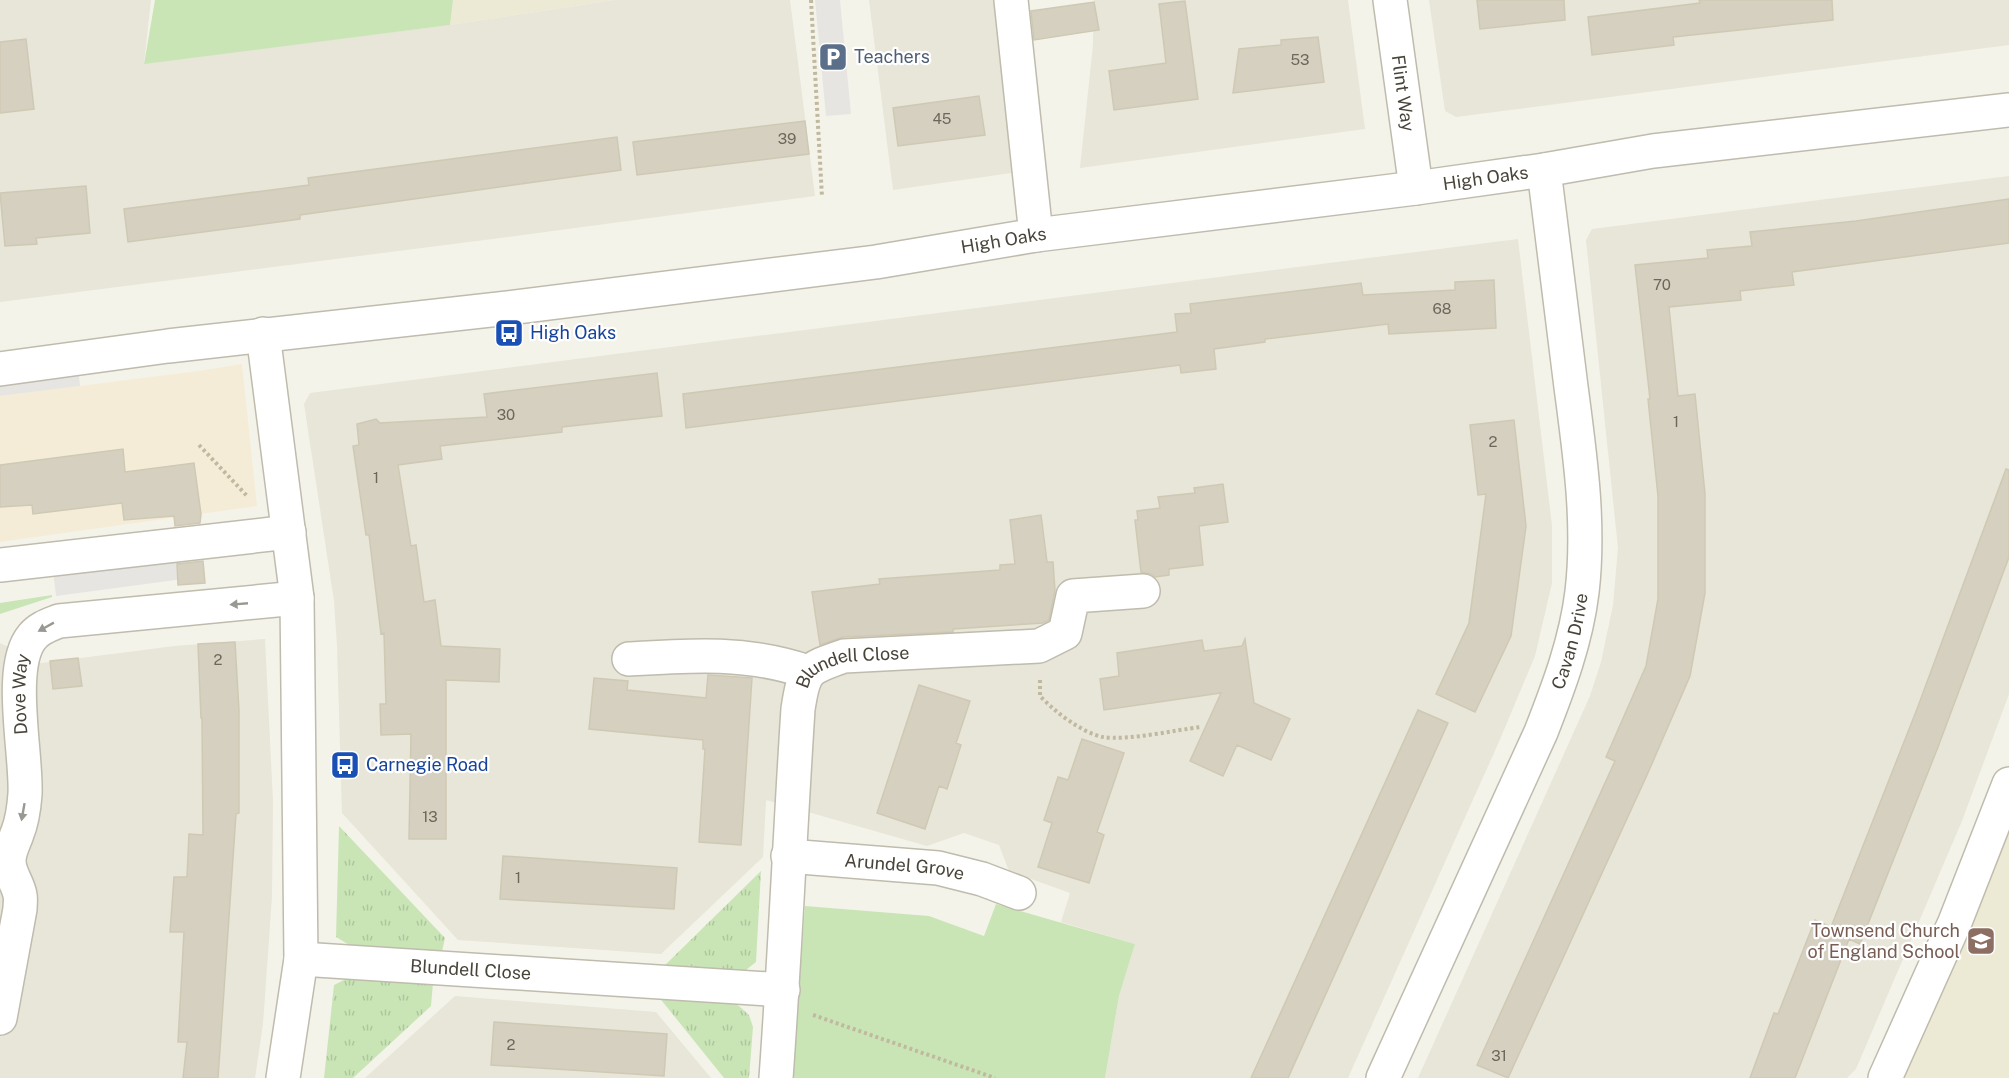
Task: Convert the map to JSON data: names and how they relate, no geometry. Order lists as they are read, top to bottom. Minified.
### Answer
{"streets":{"street":["Flint Way","High Oaks","Cavan Drive","Blundell Close","Dove Way","Arundel Grove"]},"crossings":[["Flint Way","High Oaks"],["High Oaks","Cavan Drive"],["Blundell Close","Arundel Grove"]],"places":{"parking":["Teachers"],"bus stop":["High Oaks","Carnegie Road"],"school or university":["Townsend Church of England School"]},"house_numbers":["53","45","39","70","68","30","1","2","1","2","13","1","2","31"]}
